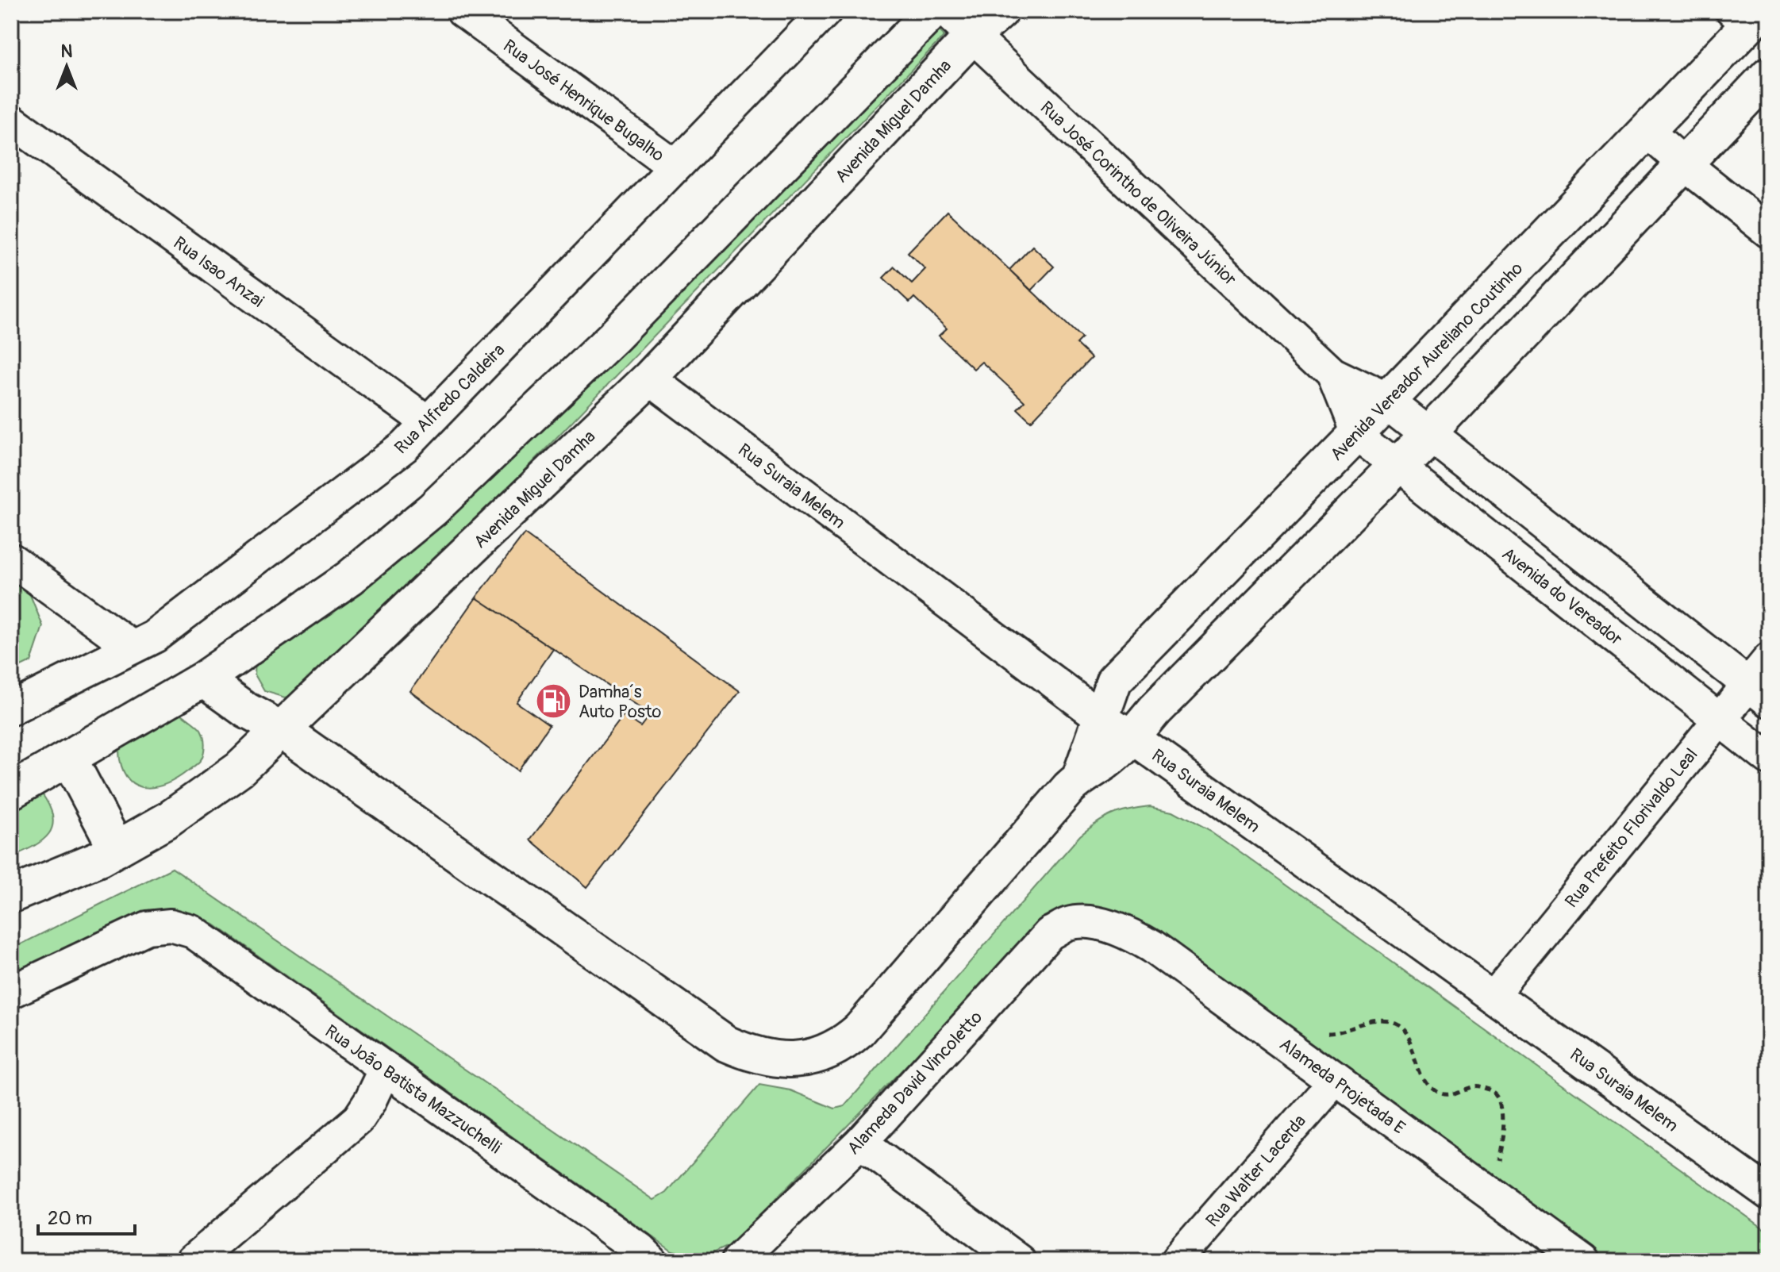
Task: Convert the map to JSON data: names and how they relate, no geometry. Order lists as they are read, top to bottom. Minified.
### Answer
{"streets":{"street":["Rua José Henrique Bugalho","Avenida Miguel Damha","Rua José Corintho de Oliveira Júnior","Rua Isao Anzai","Avenida Vereador Aureliano Coutinho","Rua Alfredo Caldeira","Rua Suraia Melem","Avenida do Vereador","Rua Prefeito Florivaldo Leal","Alameda David Vincoletto","Alameda Projetada E","Rua João Batista Mazzuchelli","Rua Walter Lacerda"]},"crossings":[["Rua José Henrique Bugalho","Rua Alfredo Caldeira"],["Avenida Miguel Damha","Rua José Corintho de Oliveira Júnior"],["Avenida Miguel Damha","Rua Suraia Melem"],["Rua José Corintho de Oliveira Júnior","Avenida Vereador Aureliano Coutinho"],["Rua José Corintho de Oliveira Júnior","Avenida do Vereador"],["Rua Isao Anzai","Rua Alfredo Caldeira"],["Avenida Vereador Aureliano Coutinho","Rua Suraia Melem"],["Avenida Vereador Aureliano Coutinho","Avenida do Vereador"],["Rua Suraia Melem","Rua Prefeito Florivaldo Leal"],["Avenida do Vereador","Rua Prefeito Florivaldo Leal"],["Alameda David Vincoletto","Alameda Projetada E"],["Alameda Projetada E","Rua Walter Lacerda"]],"places":{"fuel station":["Damha´s Auto Posto"]},"scale_bar":"20 m","north":"top"}
